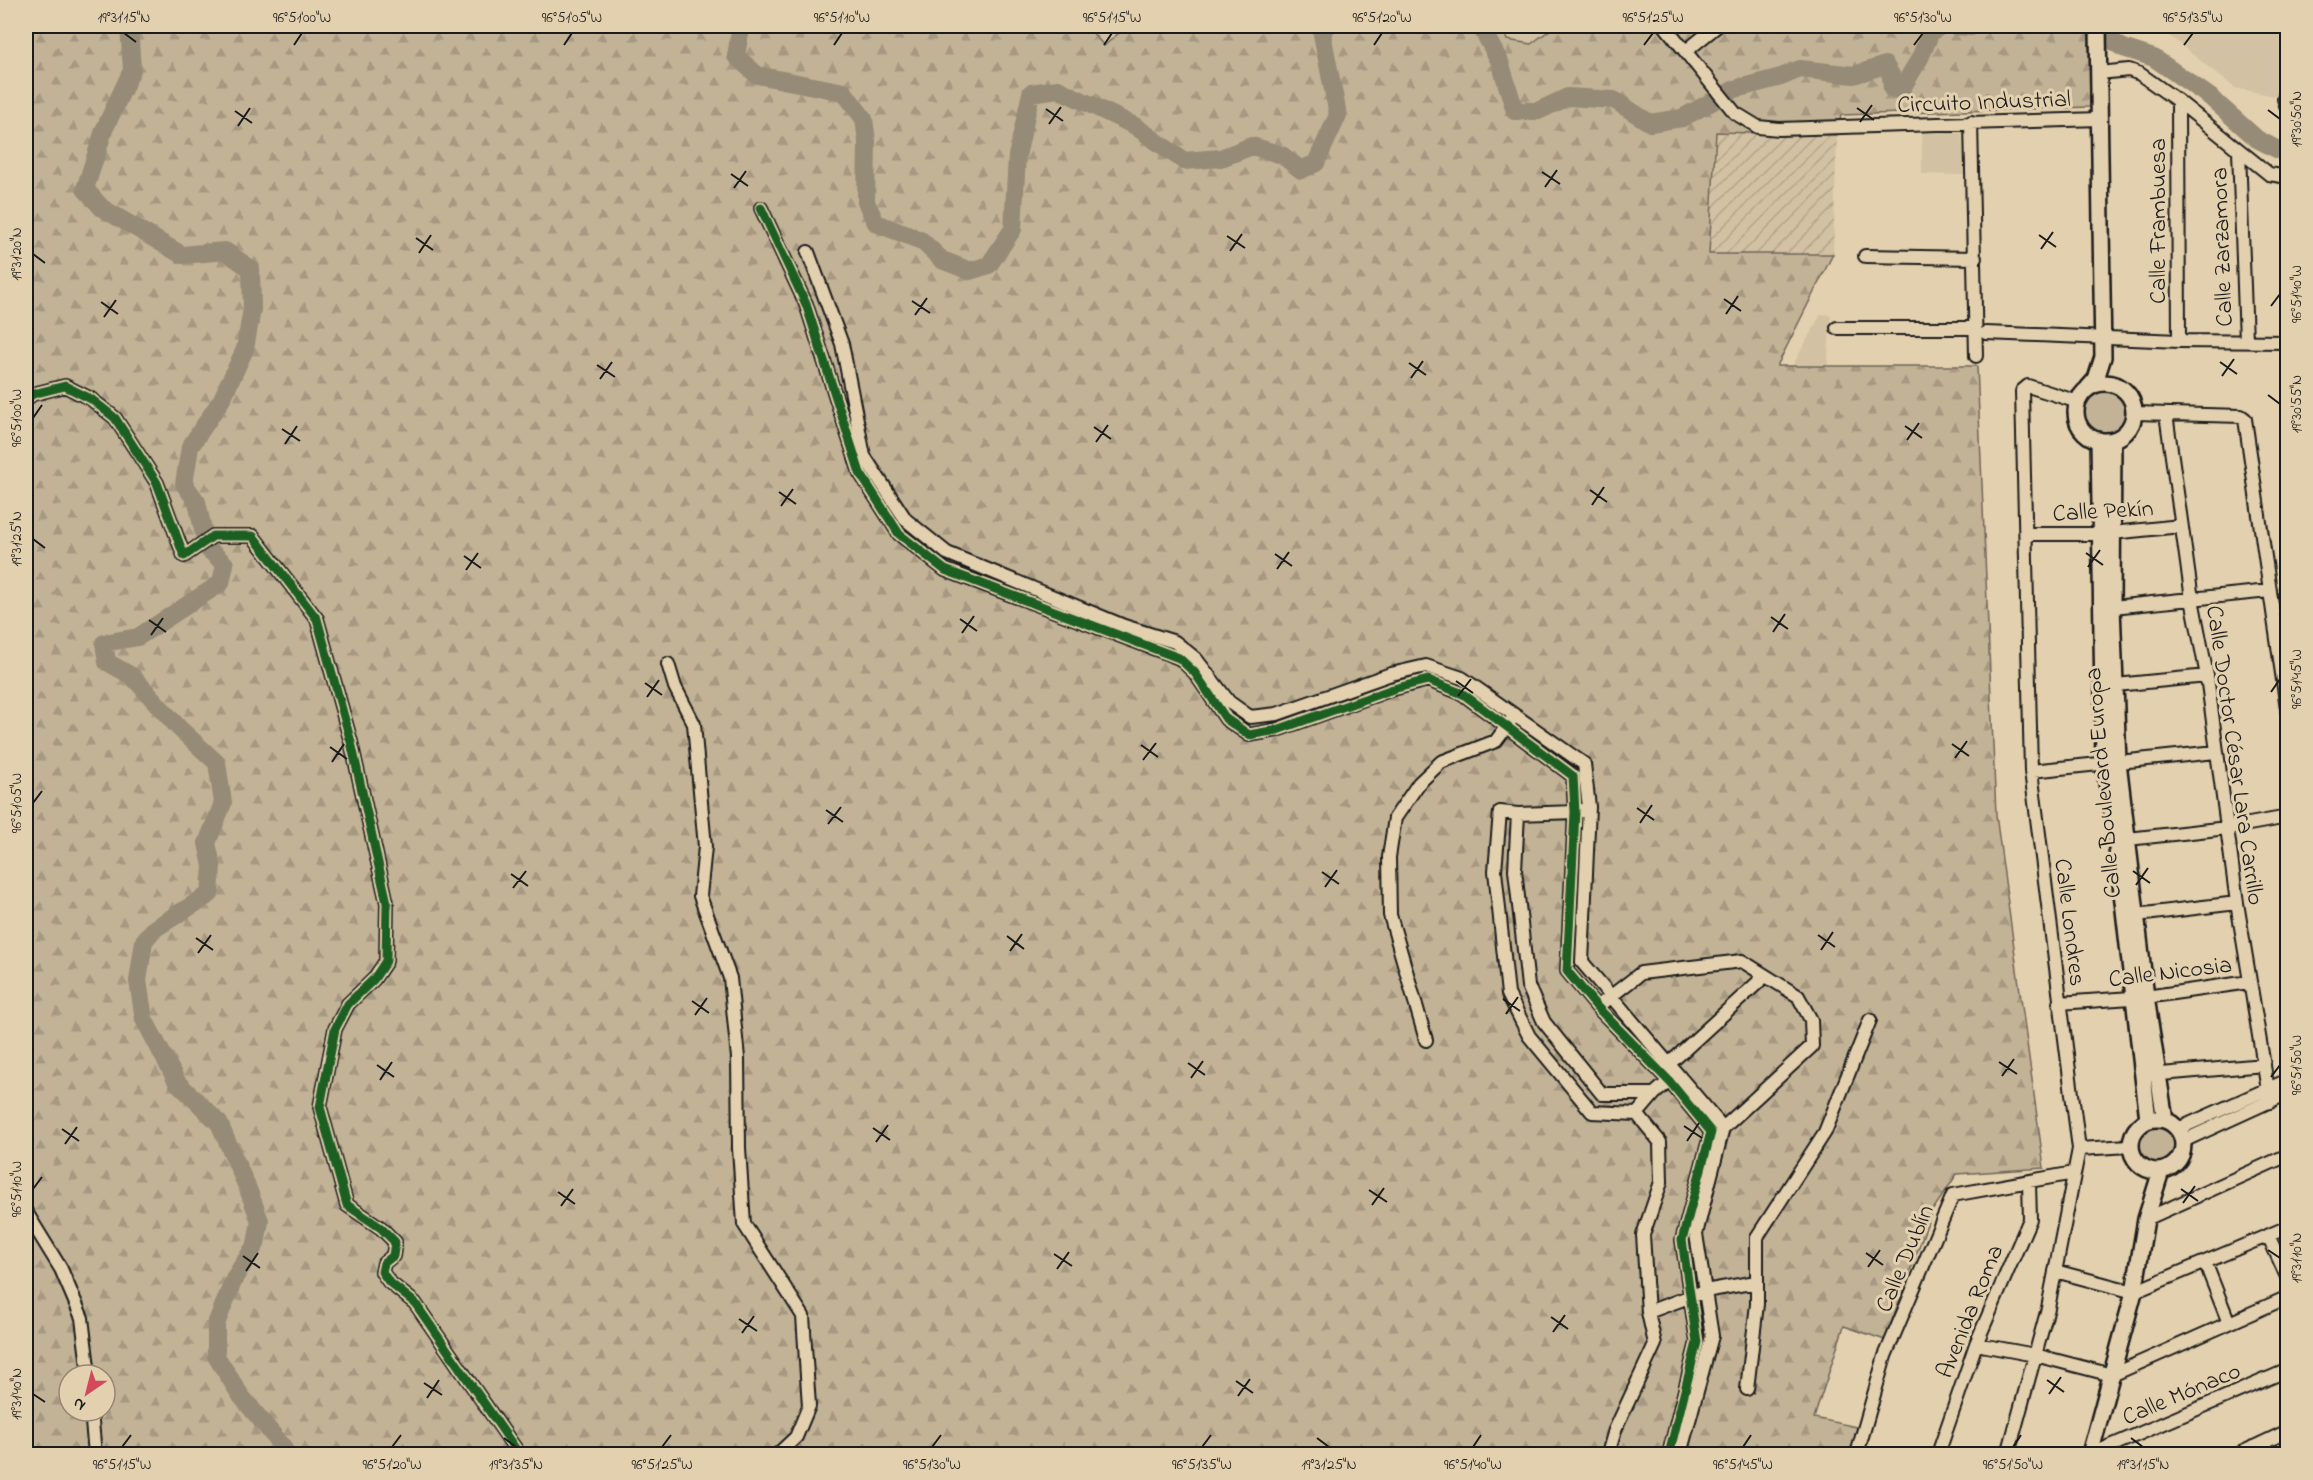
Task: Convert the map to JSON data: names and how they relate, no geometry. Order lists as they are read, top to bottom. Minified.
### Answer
{"streets":{"main road":["Calle Boulevard Europa"],"street":["Circuito Industrial","Calle Frambuesa","Calle Zarzamora","Calle Pekín","Calle Doctor César Lara Carrillo","Calle Londres","Calle Nicosia","Calle Dublín","Avenida Roma","Calle Mónaco"]},"crossings":[["Calle Pekín","Calle Doctor César Lara Carrillo"],["Calle Pekín","Calle Boulevard Europa"],["Calle Pekín","Calle Londres"],["Calle Doctor César Lara Carrillo","Calle Nicosia"],["Calle Boulevard Europa","Calle Londres"],["Calle Boulevard Europa","Calle Nicosia"],["Calle Londres","Calle Nicosia"],["Calle Londres","Calle Dublín"],["Calle Dublín","Avenida Roma"]],"north":"bottom left","coordinates":["19°31'15\"N","96°51'00\"W","96°51'05\"W","96°51'10\"W","96°51'15\"W","96°51'20\"W","96°51'25\"W","96°51'30\"W","96°51'35\"W","19°30'50\"N","19°31'20\"N","96°51'40\"W","19°30'55\"N","19°31'25\"N","96°51'45\"W","96°51'50\"W","19°31'10\"N","19°31'40\"N","19°31'35\"N"]}
